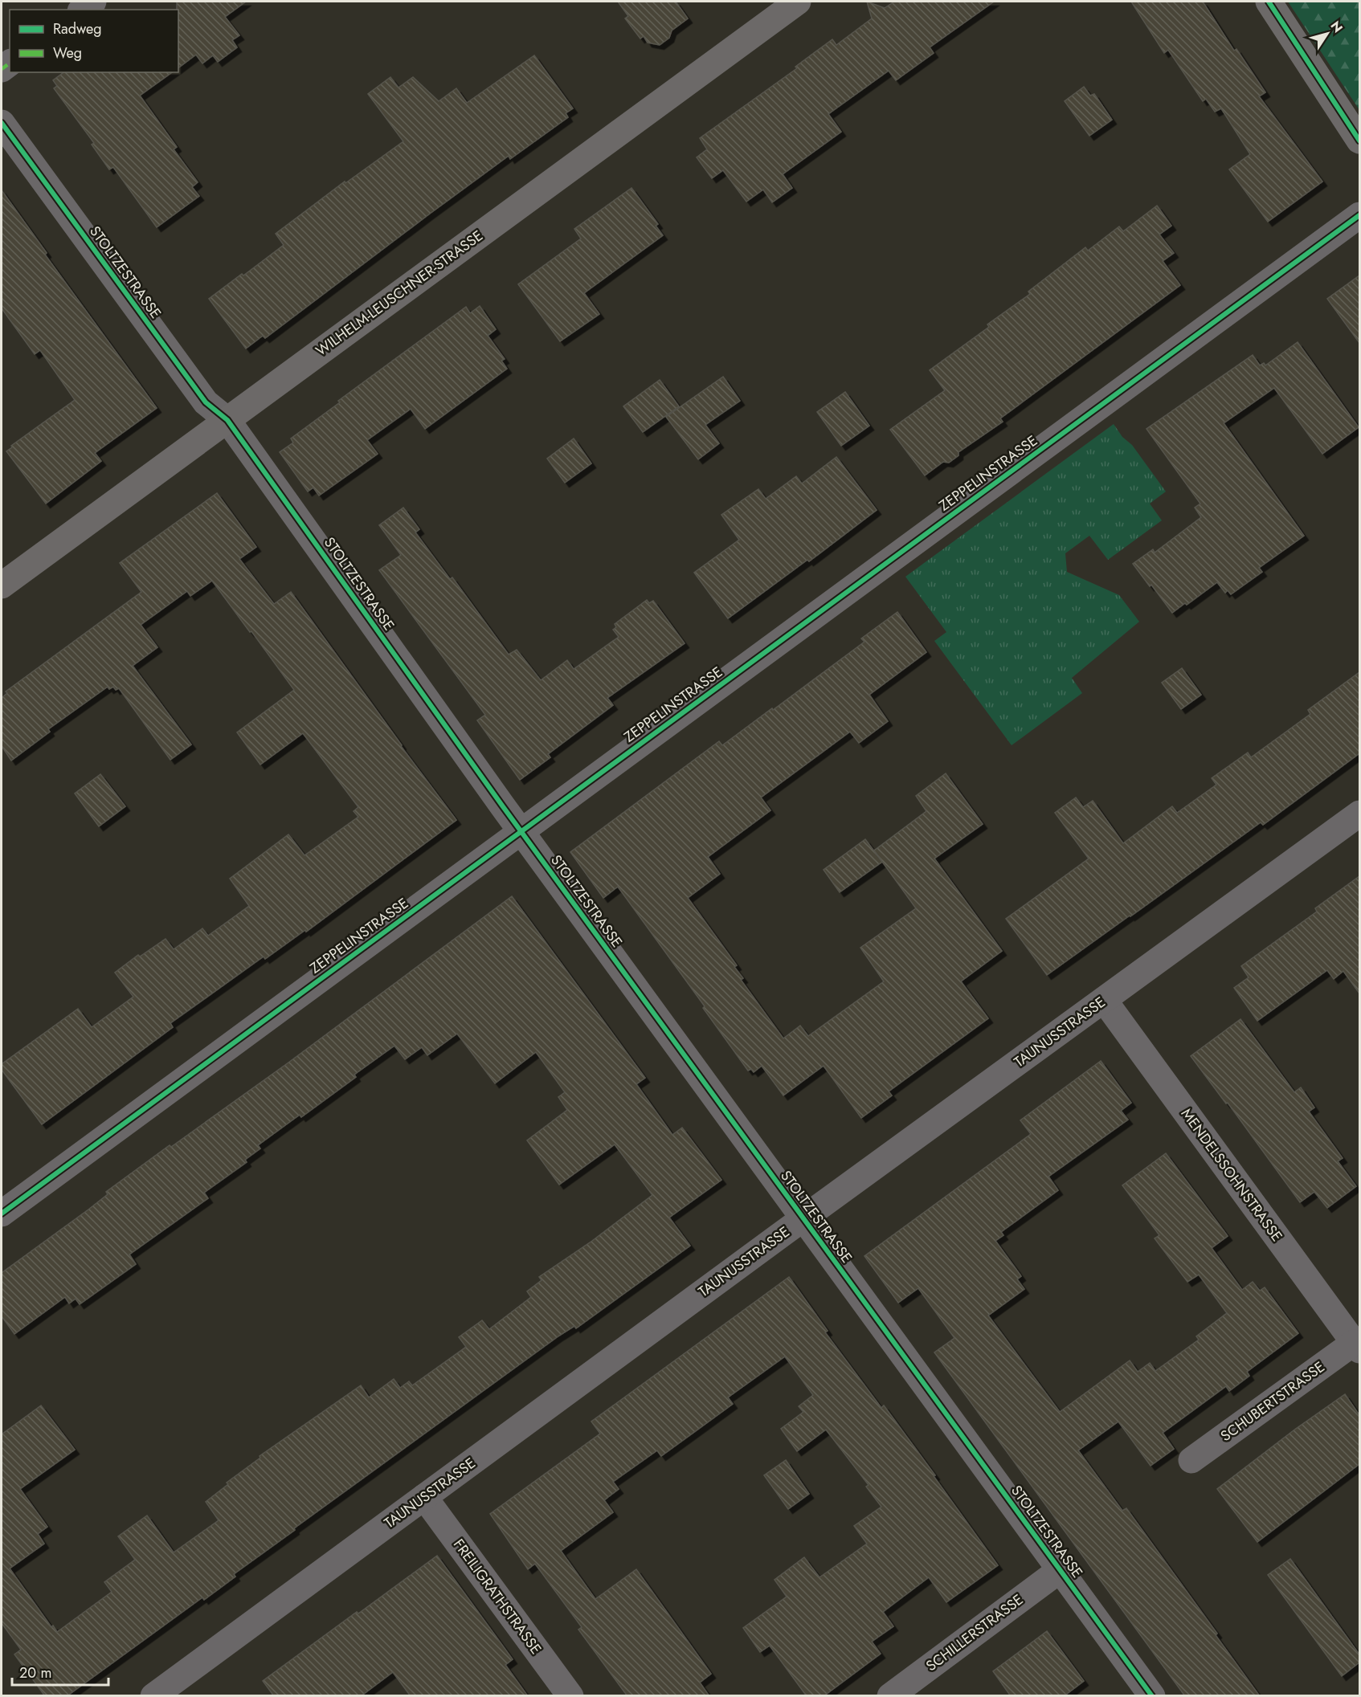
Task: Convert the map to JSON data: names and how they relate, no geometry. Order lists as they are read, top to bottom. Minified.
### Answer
{"streets":{"street":["STOLTZESTRASSE","WILHELM-LEUSCHNER-STRASSE","ZEPPELINSTRASSE","TAUNUSSTRASSE","MENDELSSOHNSTRASSE","SCHUBERTSTRASSE","FREILIGRATHSTRASSE","SCHILLERSTRASSE"]},"crossings":[["STOLTZESTRASSE","WILHELM-LEUSCHNER-STRASSE"],["STOLTZESTRASSE","ZEPPELINSTRASSE"],["STOLTZESTRASSE","TAUNUSSTRASSE"],["STOLTZESTRASSE","SCHILLERSTRASSE"],["TAUNUSSTRASSE","MENDELSSOHNSTRASSE"],["TAUNUSSTRASSE","FREILIGRATHSTRASSE"],["MENDELSSOHNSTRASSE","SCHUBERTSTRASSE"]],"legend":["Radweg","Weg"],"scale_bar":"20 m","north":"top right"}
